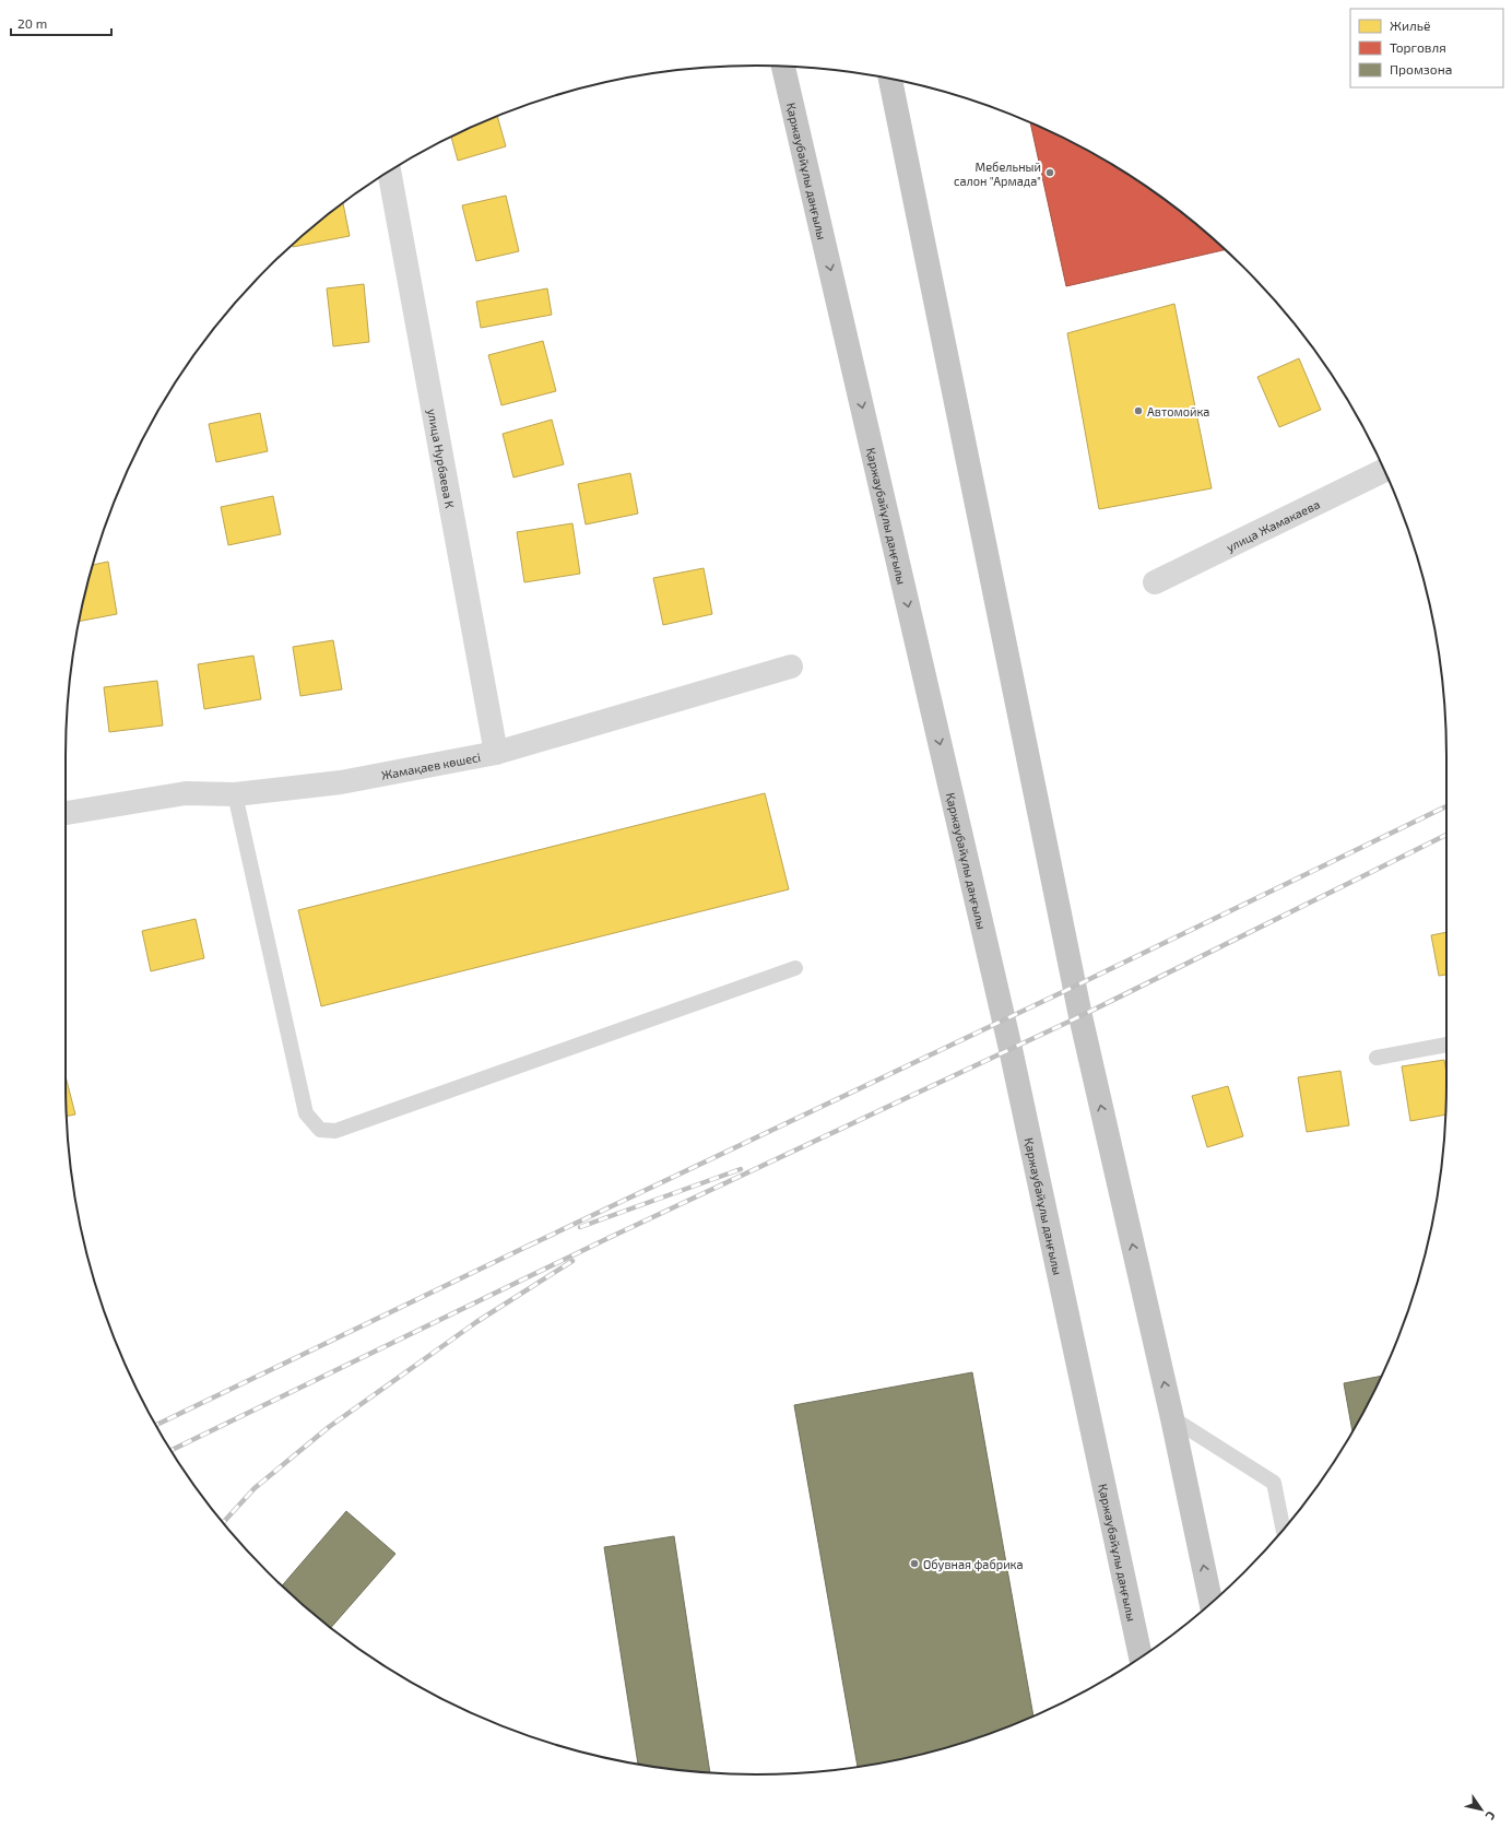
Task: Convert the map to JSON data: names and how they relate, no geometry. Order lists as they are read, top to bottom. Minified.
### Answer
{"streets":{"highway":["Қаржаубайұлы даңғылы"],"street":["улица Нурбаева К","улица Жамакаева","Жамақаев көшесі"]},"crossings":[["улица Нурбаева К","Жамақаев көшесі"]],"places":["Мебельный салон \"Армада\"","Автомойка","Обувная фабрика"],"legend":["Жильё","Торговля","Промзона"],"scale_bar":"20 m","north":"bottom right"}
